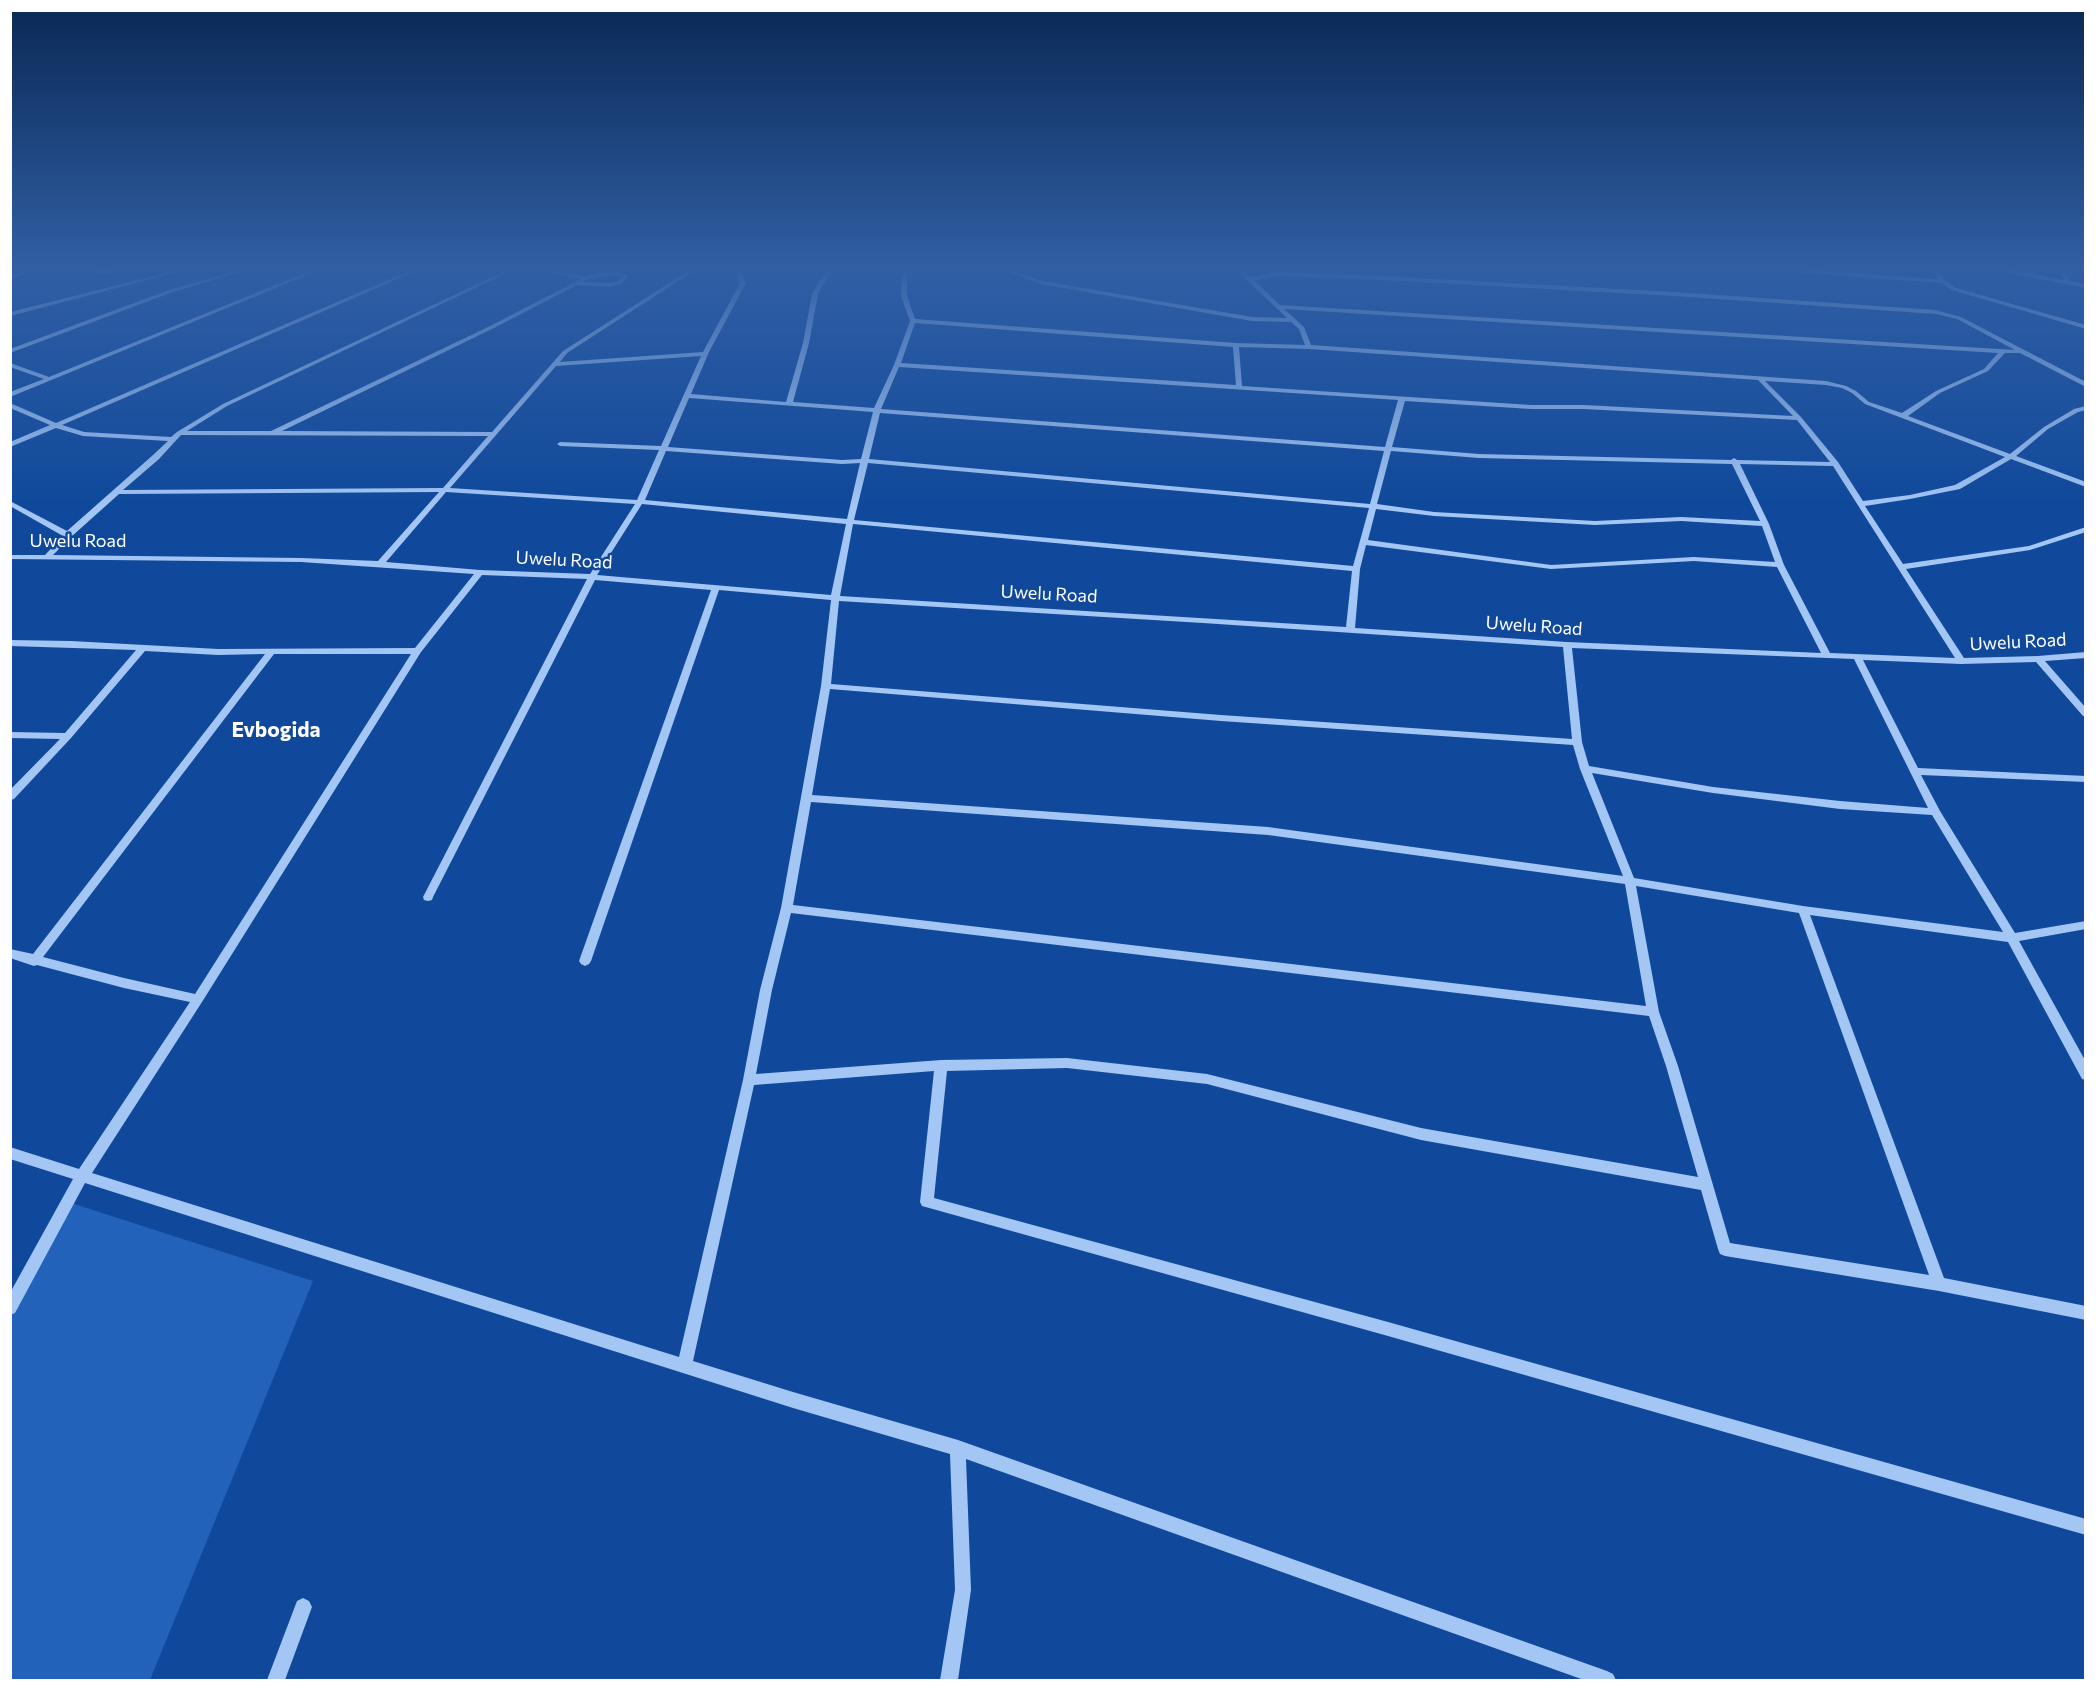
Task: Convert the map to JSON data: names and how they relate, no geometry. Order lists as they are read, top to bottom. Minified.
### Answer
{"streets":{"street":["Uwelu Road"]},"districts":["Evbogida"]}
